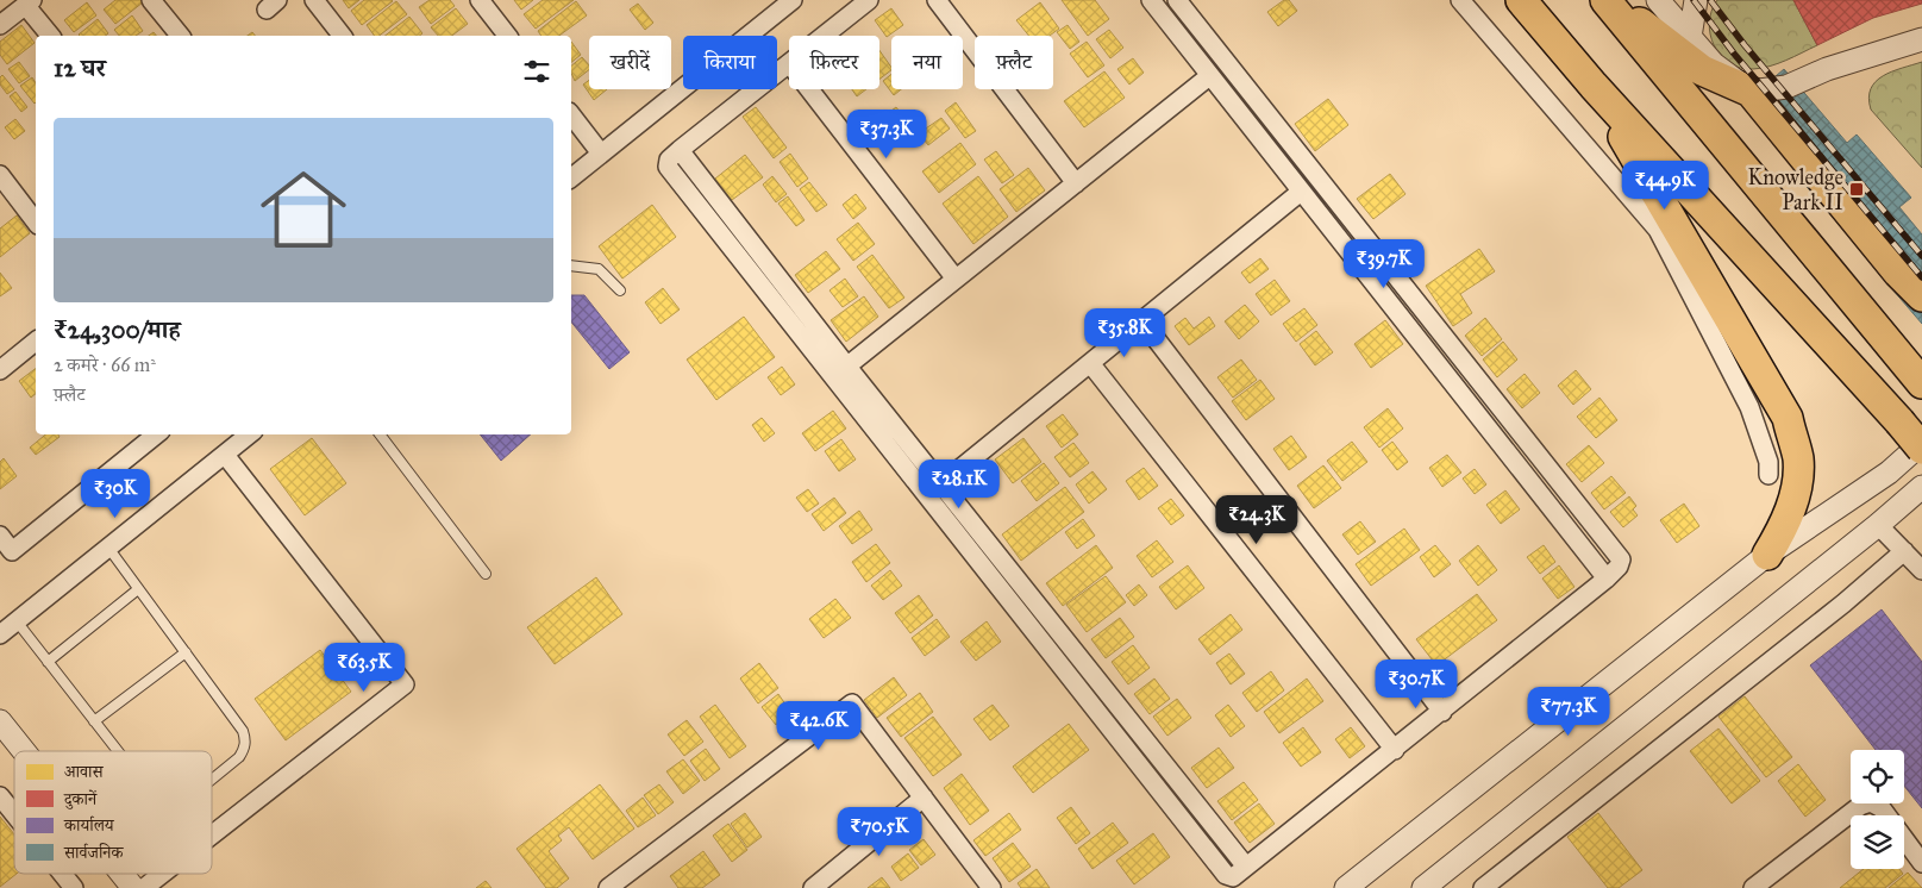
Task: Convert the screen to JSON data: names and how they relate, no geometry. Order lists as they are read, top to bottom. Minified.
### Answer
{"places":{"transit":["Knowledge Park II"]},"legend":["आवास","दुकानें","कार्यालय","सार्वजनिक"],"page":{"chip":["खरीदें","किराया","फ़िल्टर","नया","फ़्लैट"],"heading":"12 घर","list":[{"name":"₹24,300/माह","note":"2 कमरे · 66 m² · फ़्लैट"}],"price":["₹37.3K","₹44.9K","₹39.7K","₹35.8K","₹28.1K","₹30K","₹24.3K","₹63.5K","₹30.7K","₹77.3K","₹42.6K","₹70.5K"]}}
